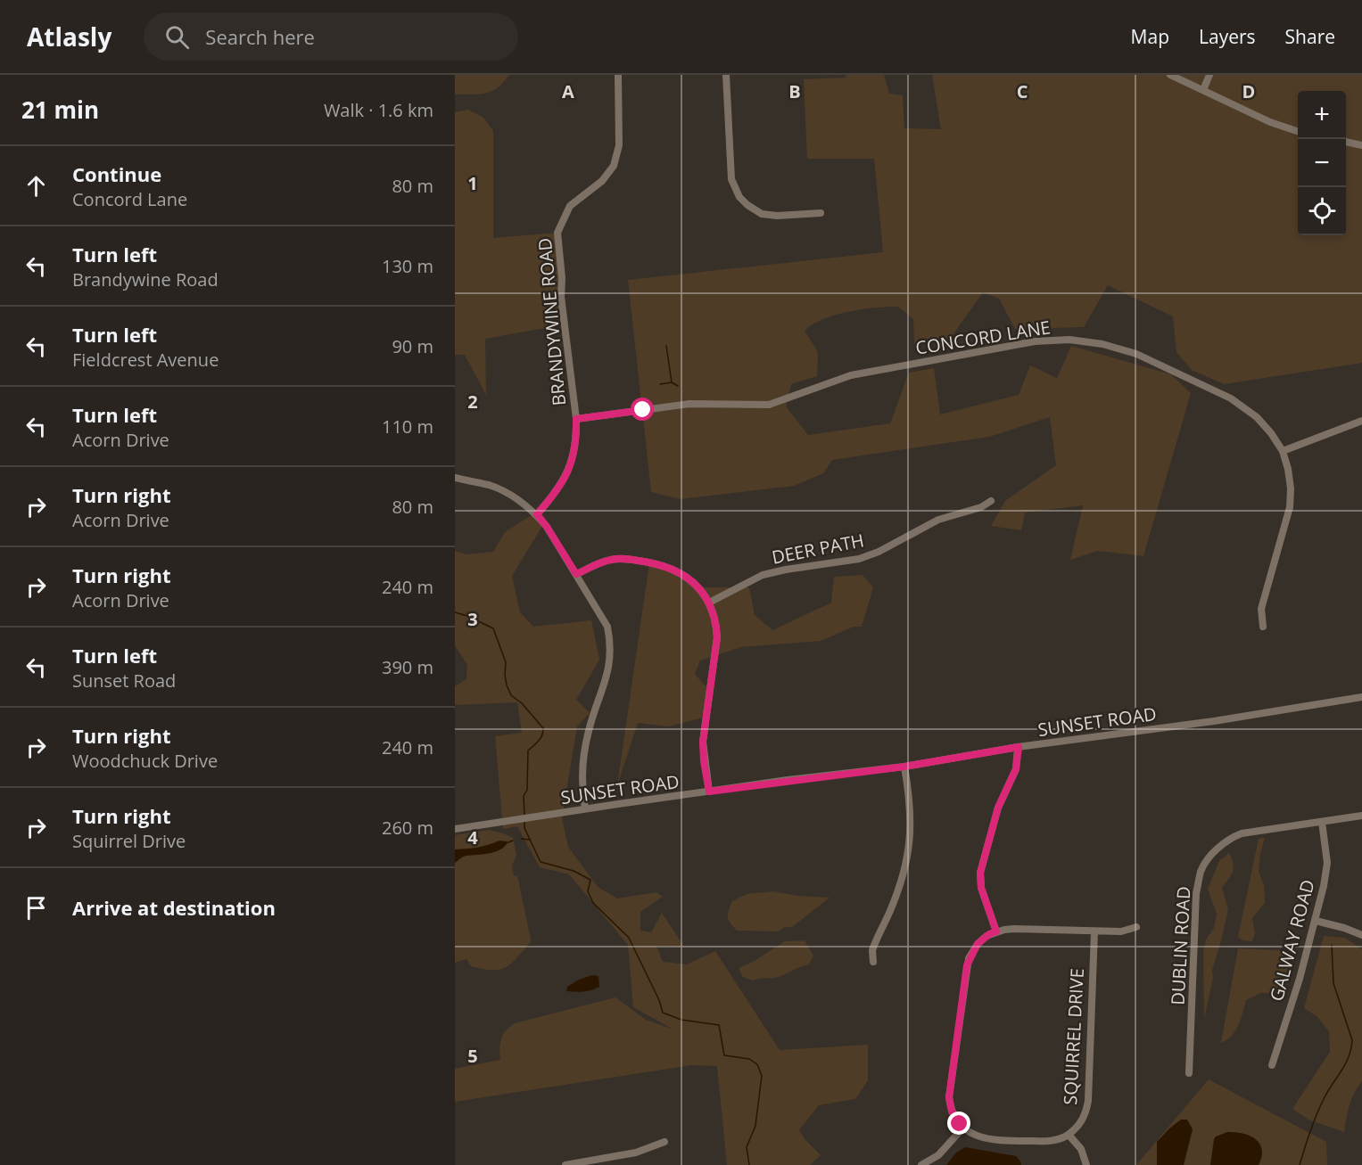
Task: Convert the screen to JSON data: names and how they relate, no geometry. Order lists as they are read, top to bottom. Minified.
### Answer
{"streets":{"street":["BRANDYWINE ROAD","CONCORD LANE","DEER PATH","SUNSET ROAD","GALWAY ROAD","DUBLIN ROAD","SQUIRREL DRIVE"]},"crossings":[["BRANDYWINE ROAD","CONCORD LANE"],["GALWAY ROAD","DUBLIN ROAD"]],"page":{"header":"Atlasly","search":"Search here","nav":["Map","Layers","Share"],"heading":["21 min","Walk · 1.6 km"],"map_buttons":["+","−"],"list":[["Continue","Concord Lane","80 m"],["Turn left","Brandywine Road","130 m"],["Turn left","Fieldcrest Avenue","90 m"],["Turn left","Acorn Drive","110 m"],["Turn right","Acorn Drive","80 m"],["Turn right","Acorn Drive","240 m"],["Turn left","Sunset Road","390 m"],["Turn right","Woodchuck Drive","240 m"],["Turn right","Squirrel Drive","260 m"],"Arrive at destination"]},"grid":{"columns":["A","B","C","D"],"rows":["1","2","3","4","5"]}}
